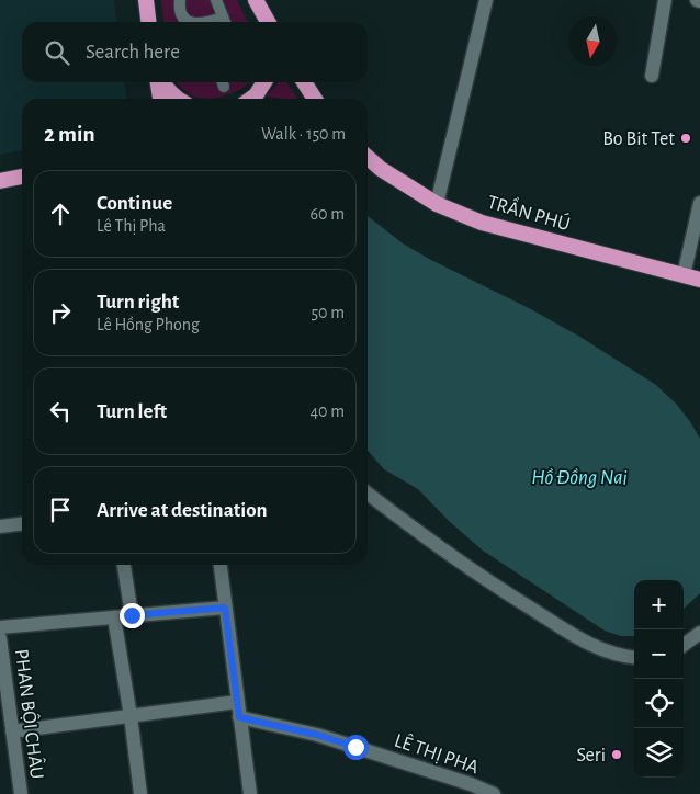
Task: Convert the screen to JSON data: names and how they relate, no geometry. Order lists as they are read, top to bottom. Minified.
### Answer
{"streets":{"highway":["TRẦN PHÚ"],"street":["PHAN BỘI CHÂU","LÊ THỊ PHA"]},"water":["Hồ Đồng Nai"],"places":["Bo Bit Tet","Seri"],"north":"bottom","page":{"search":"Search here","heading":["2 min","Walk · 150 m"],"list":[["Continue","Lê Thị Pha","60 m"],["Turn right","Lê Hồng Phong","50 m"],["Turn left","40 m"],"Arrive at destination"],"map_buttons":["+","−"]}}
